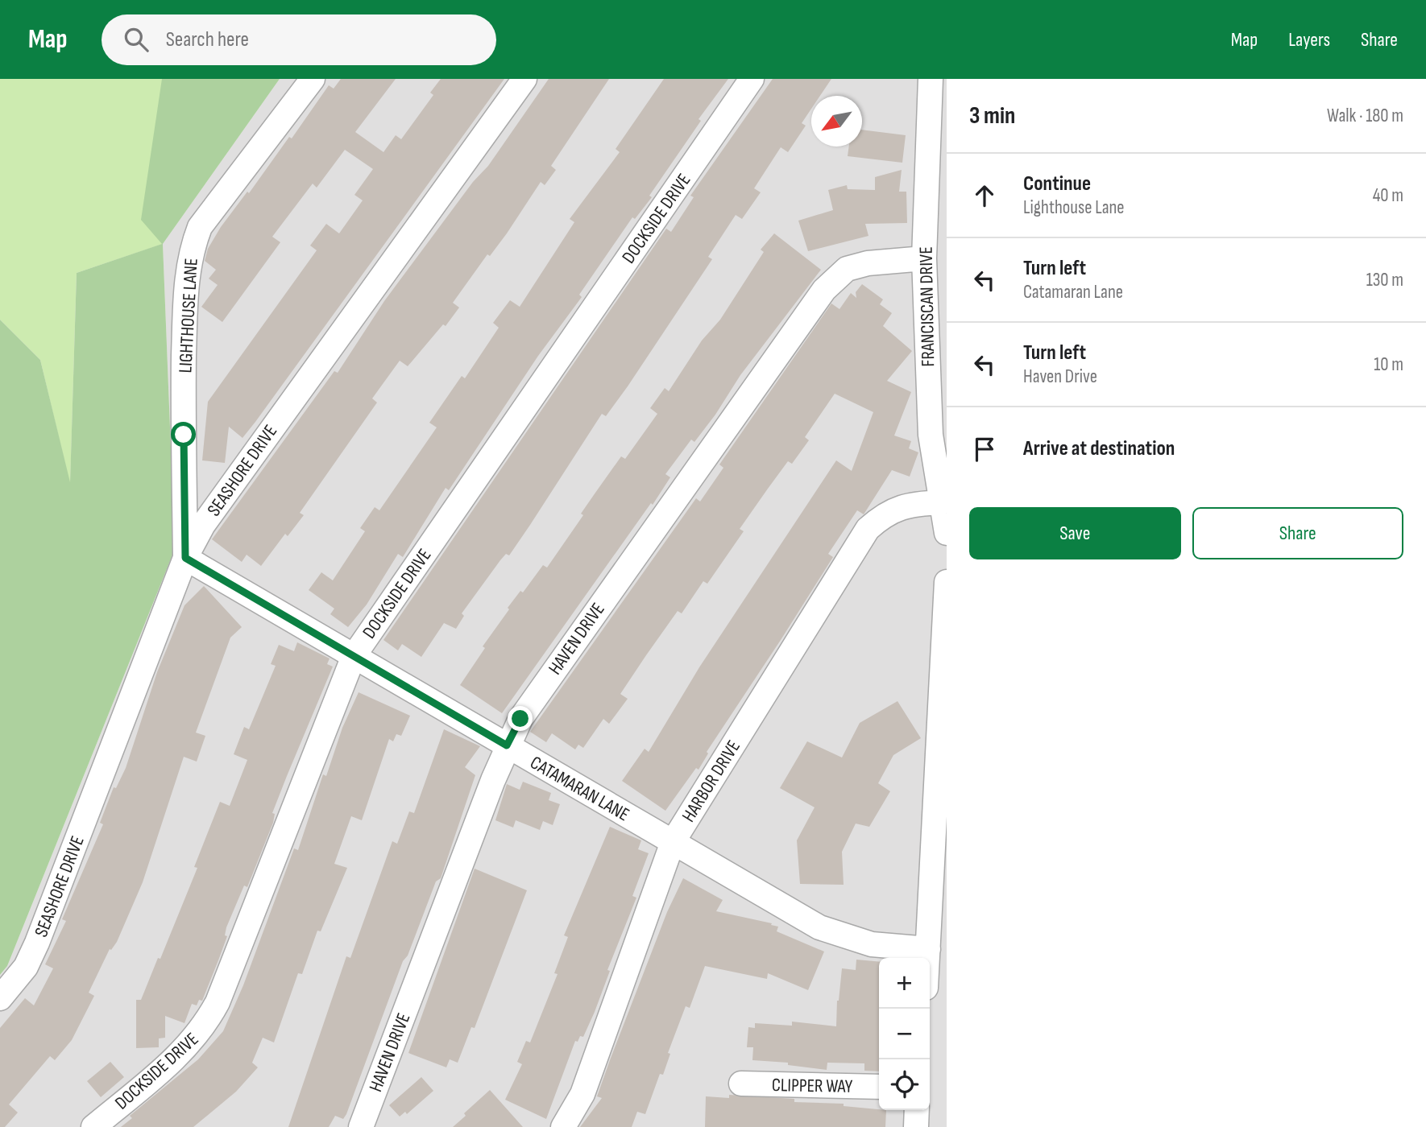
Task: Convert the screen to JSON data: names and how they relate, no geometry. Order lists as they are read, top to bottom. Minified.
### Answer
{"streets":{"street":["DOCKSIDE DRIVE","FRANCISCAN DRIVE","LIGHTHOUSE LANE","SEASHORE DRIVE","HAVEN DRIVE","HARBOR DRIVE","CATAMARAN LANE","CLIPPER WAY"]},"crossings":[["DOCKSIDE DRIVE","CATAMARAN LANE"],["FRANCISCAN DRIVE","HAVEN DRIVE"],["FRANCISCAN DRIVE","HARBOR DRIVE"],["LIGHTHOUSE LANE","SEASHORE DRIVE"],["LIGHTHOUSE LANE","CATAMARAN LANE"],["SEASHORE DRIVE","CATAMARAN LANE"],["HAVEN DRIVE","CATAMARAN LANE"],["HARBOR DRIVE","CATAMARAN LANE"]],"north":"bottom left","page":{"header":"Map","search":"Search here","nav":["Map","Layers","Share"],"heading":["3 min","Walk · 180 m"],"list":[["Continue","Lighthouse Lane","40 m"],["Turn left","Catamaran Lane","130 m"],["Turn left","Haven Drive","10 m"],"Arrive at destination"],"buttons":["Save","Share"],"map_buttons":["+","−"]}}
